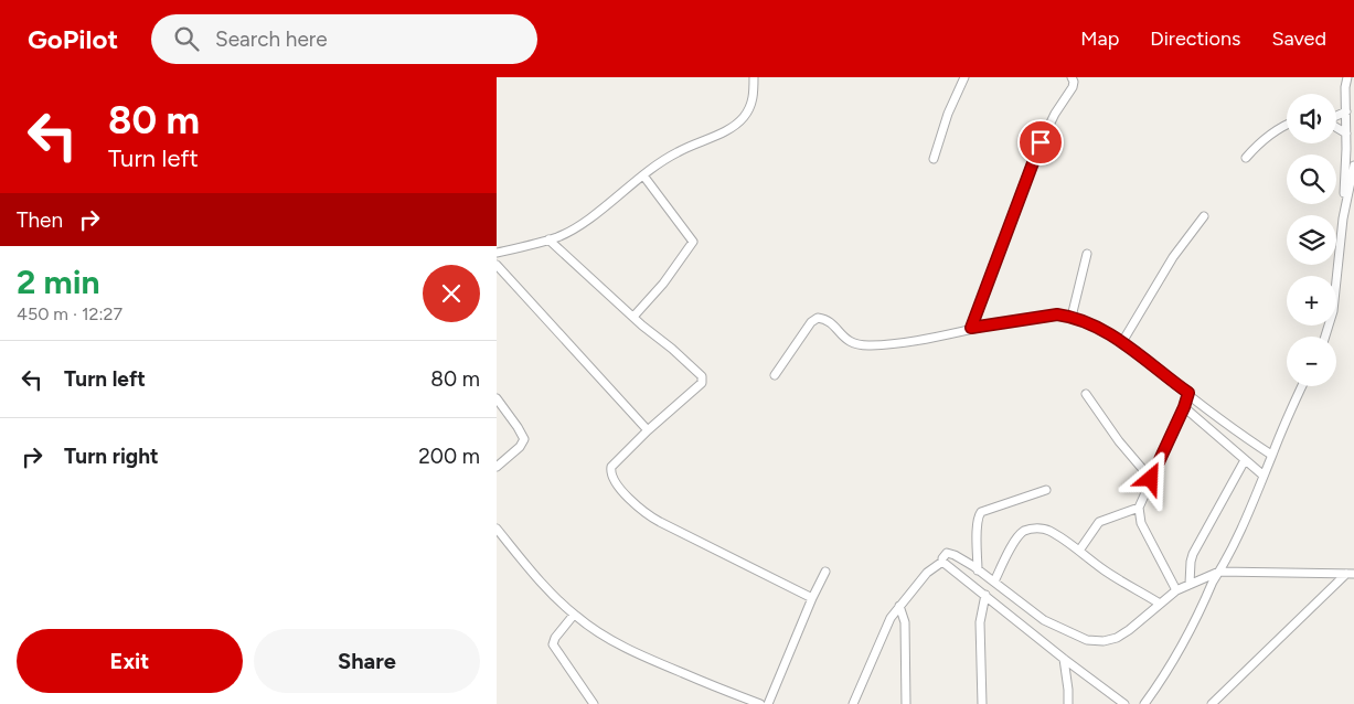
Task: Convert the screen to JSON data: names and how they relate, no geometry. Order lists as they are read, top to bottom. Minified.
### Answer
{"page":{"header":"GoPilot","search":"Search here","nav":["Map","Directions","Saved"],"turn":["80 m","Turn left"],"map_buttons":["+","−"],"then":"Then","heading":["2 min","450 m · 12:27"],"list":[{"name":"Turn left","value":"80 m"},{"name":"Turn right","value":"200 m"}],"buttons":["Exit","Share"]}}
